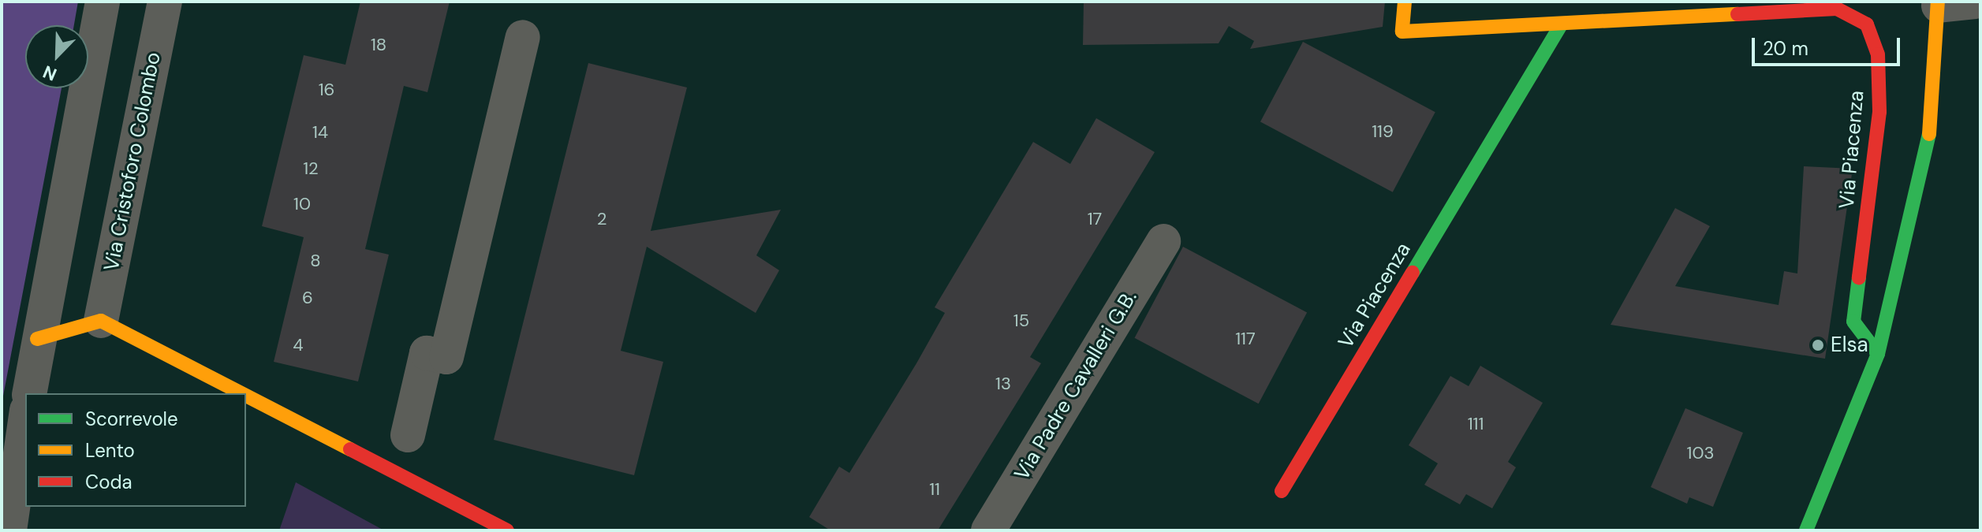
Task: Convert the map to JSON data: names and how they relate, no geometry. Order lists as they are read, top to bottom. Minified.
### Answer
{"streets":{"street":["Via Piacenza","Via Cristoforo Colombo","Via Padre Cavalleri G.B."]},"places":["Elsa"],"house_numbers":["18","16","119","14","12","10","2","17","8","6","15","117","4","13","111","103","11"],"legend":["Scorrevole","Lento","Coda"],"scale_bar":"20 m","north":"bottom left"}
